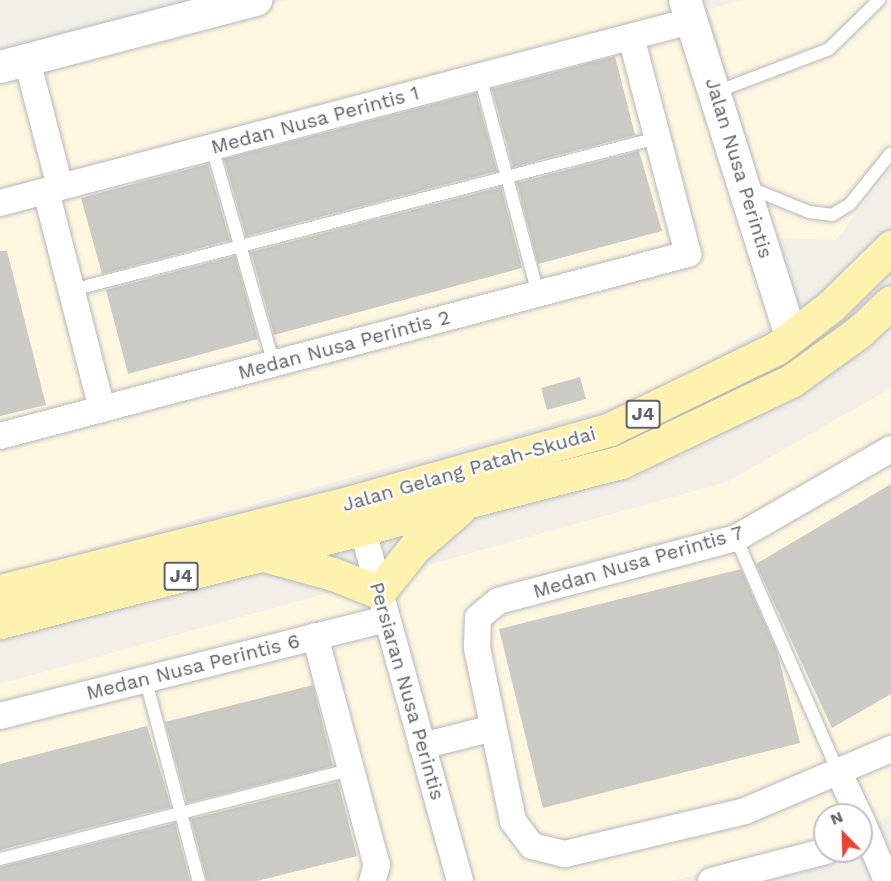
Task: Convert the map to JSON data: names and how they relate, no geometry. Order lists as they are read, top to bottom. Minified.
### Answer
{"streets":{"main road":["J4","Jalan Gelang Patah-Skudai"],"street":["Medan Nusa Perintis 1","Jalan Nusa Perintis","Medan Nusa Perintis 2","Medan Nusa Perintis 7","Medan Nusa Perintis 6","Persiaran Nusa Perintis"]},"crossings":[["Medan Nusa Perintis 1","Jalan Nusa Perintis"],["Jalan Nusa Perintis","Jalan Gelang Patah-Skudai"],["Jalan Gelang Patah-Skudai","Persiaran Nusa Perintis"],["Medan Nusa Perintis 6","Persiaran Nusa Perintis"]],"north":"top left"}
